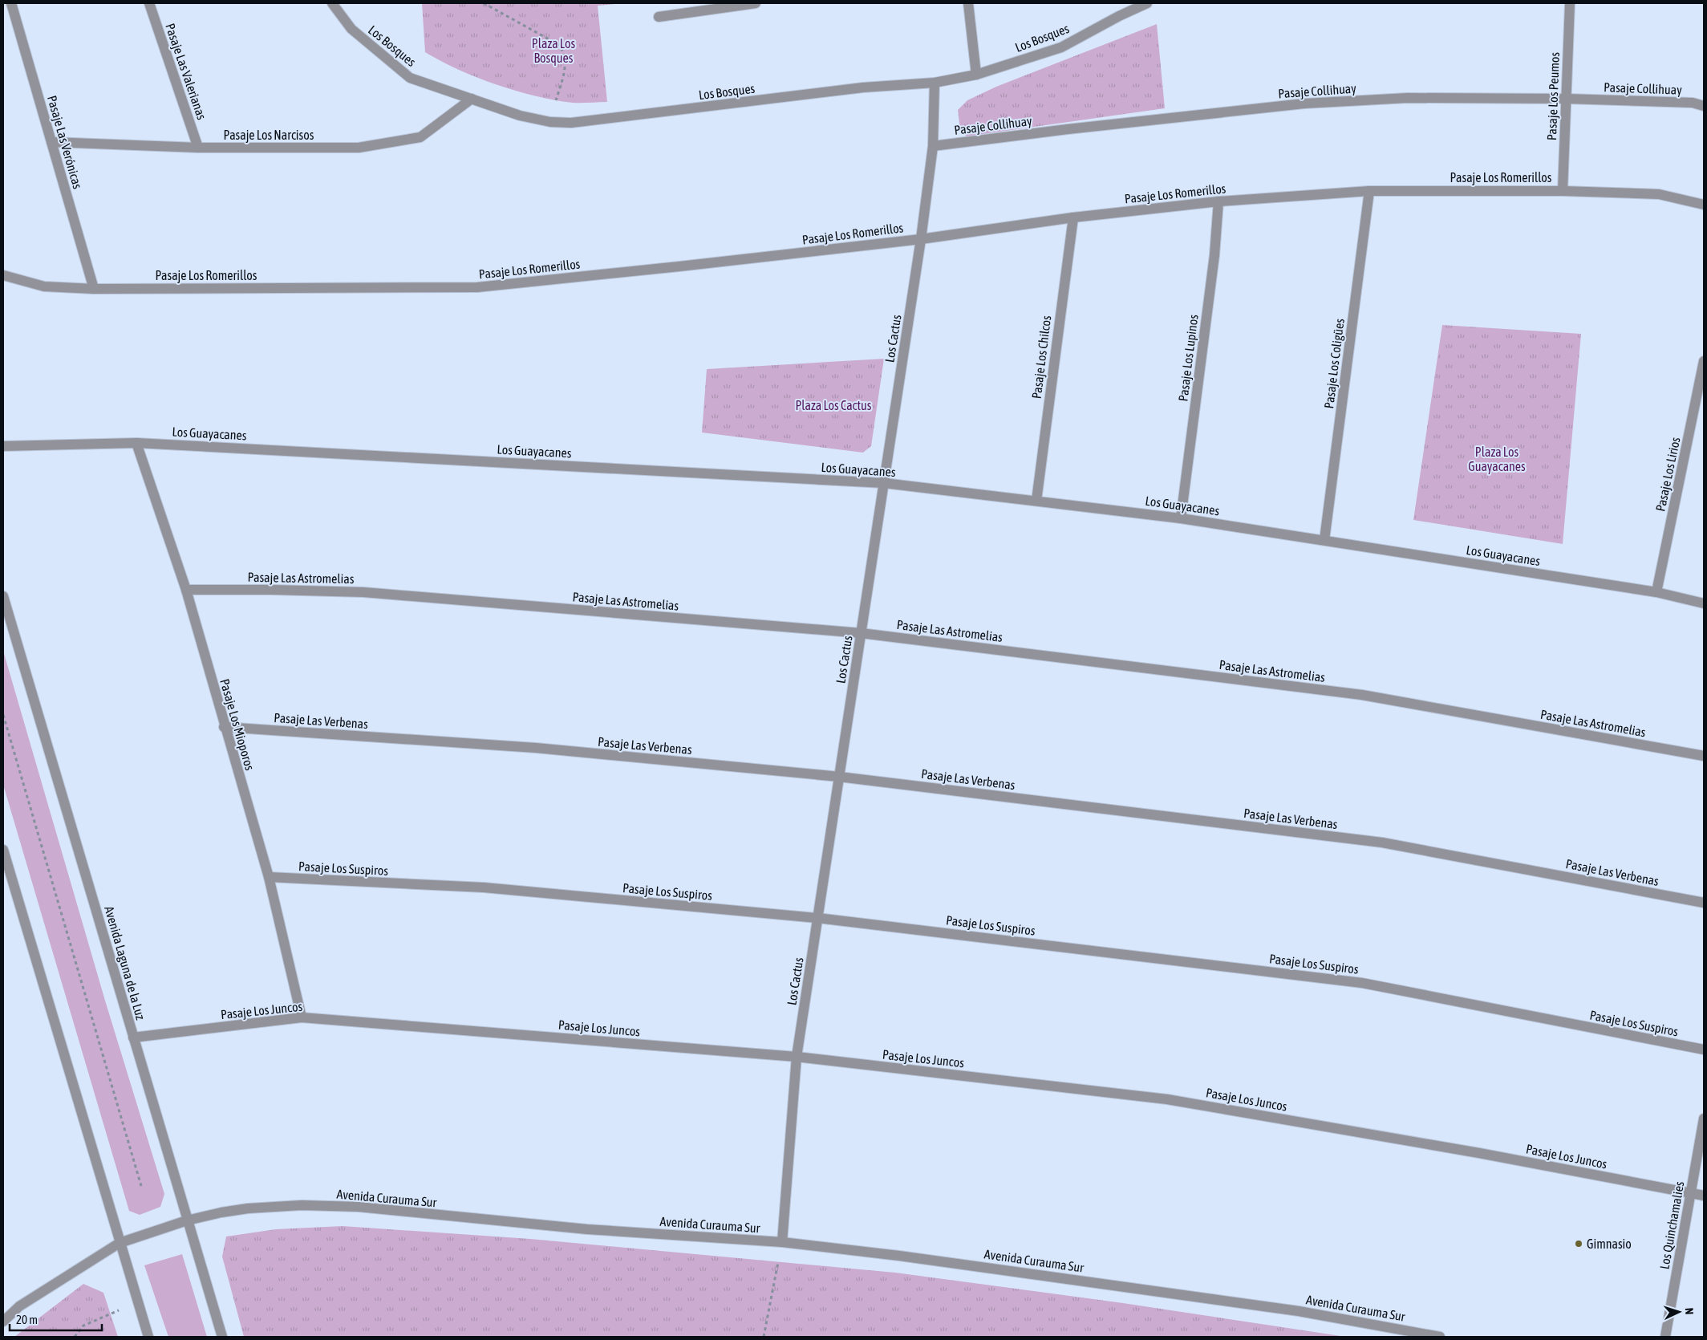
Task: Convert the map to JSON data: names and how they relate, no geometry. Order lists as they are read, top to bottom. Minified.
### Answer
{"streets":{"street":["Los Bosques","Pasaje Las Valerianas","Pasaje Collihuay","Pasaje Los Peumos","Pasaje Los Narcisos","Pasaje Las Verónicas","Pasaje Los Romerillos","Los Cactus","Pasaje Los Chilcos","Pasaje Los Lupinos","Pasaje Los Coligües","Los Guayacanes","Pasaje Los Lirios","Pasaje Las Astromelias","Pasaje Las Verbenas","Pasaje Los Mioporos","Pasaje Los Suspiros","Avenida Laguna de la Luz","Pasaje Los Juncos","Avenida Curauma Sur","Los Quinchamalies"]},"crossings":[["Los Bosques","Pasaje Los Narcisos"],["Los Bosques","Los Cactus"],["Pasaje Las Valerianas","Pasaje Los Narcisos"],["Pasaje Collihuay","Pasaje Los Peumos"],["Pasaje Collihuay","Los Cactus"],["Pasaje Los Peumos","Pasaje Los Romerillos"],["Pasaje Los Narcisos","Pasaje Las Verónicas"],["Pasaje Las Verónicas","Pasaje Los Romerillos"],["Pasaje Los Romerillos","Los Cactus"],["Pasaje Los Romerillos","Pasaje Los Chilcos"],["Pasaje Los Romerillos","Pasaje Los Lupinos"],["Pasaje Los Romerillos","Pasaje Los Coligües"],["Los Cactus","Los Guayacanes"],["Los Cactus","Pasaje Las Astromelias"],["Los Cactus","Pasaje Las Verbenas"],["Los Cactus","Pasaje Los Suspiros"],["Los Cactus","Pasaje Los Juncos"],["Los Cactus","Avenida Curauma Sur"],["Pasaje Los Chilcos","Los Guayacanes"],["Pasaje Los Lupinos","Los Guayacanes"],["Pasaje Los Coligües","Los Guayacanes"],["Los Guayacanes","Pasaje Los Lirios"],["Los Guayacanes","Pasaje Los Mioporos"],["Pasaje Las Astromelias","Pasaje Los Mioporos"],["Pasaje Las Verbenas","Pasaje Los Mioporos"],["Pasaje Los Mioporos","Pasaje Los Suspiros"],["Pasaje Los Mioporos","Pasaje Los Juncos"],["Avenida Laguna de la Luz","Pasaje Los Juncos"],["Avenida Laguna de la Luz","Avenida Curauma Sur"],["Pasaje Los Juncos","Los Quinchamalies"]],"parks":["Plaza Los Bosques","Plaza Los Cactus","Plaza Los Guayacanes"],"places":["Gimnasio"],"scale_bar":"20 m","north":"right"}
